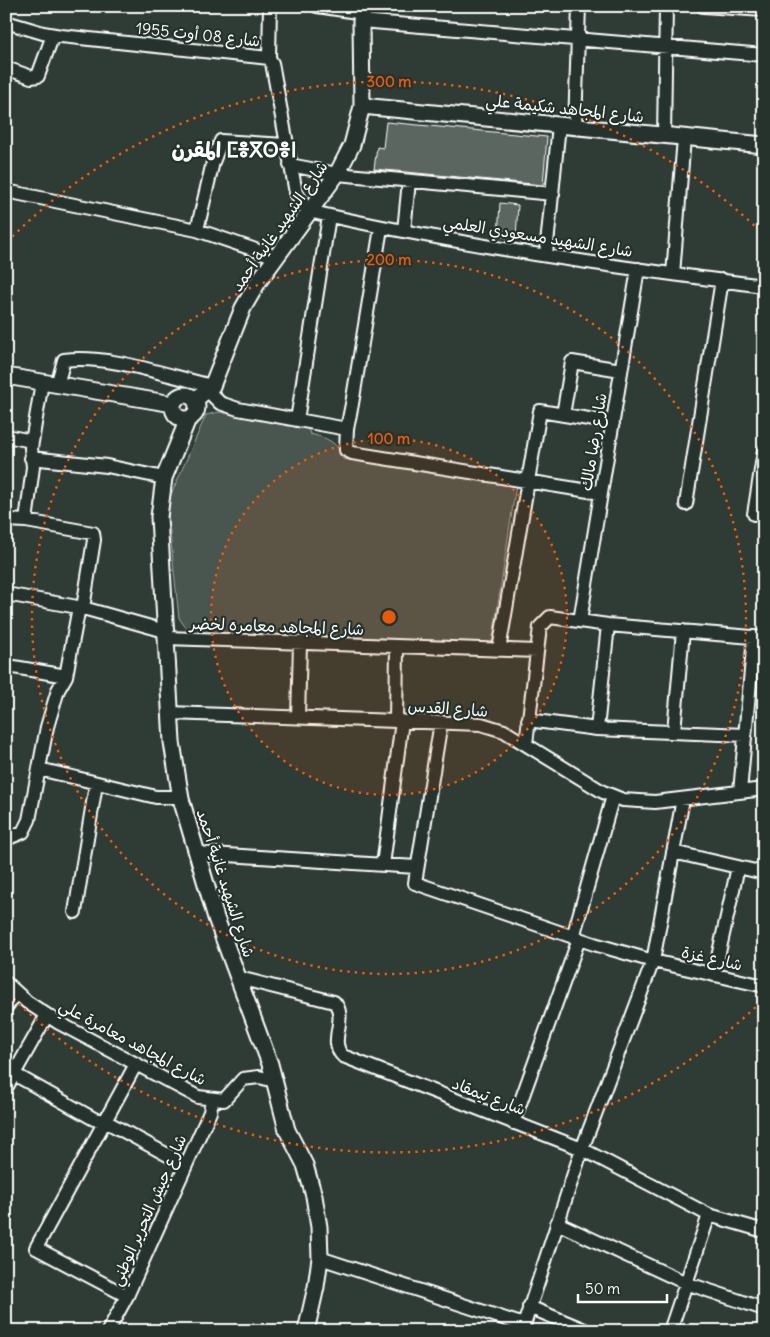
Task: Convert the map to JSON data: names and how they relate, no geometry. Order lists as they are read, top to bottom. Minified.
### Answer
{"streets":{"main road":["شارع المجاهد شكيمة علي","شارع الشهيد غانية أحمد"],"street":["شارع 08 أوت 1955","شارع الشهيد مسعودي العلمي","شارع رضا مالك","شارع المجاهد معامره لخضر","شارع القدس","شارع غزة","شارع المجاهد معامرة علي","شارع تيمقاد","شارع جيش التحرير الوطني"]},"crossings":[["شارع المجاهد شكيمة علي","شارع الشهيد غانية أحمد"],["شارع الشهيد غانية أحمد","شارع الشهيد مسعودي العلمي"],["شارع الشهيد غانية أحمد","شارع المجاهد معامره لخضر"],["شارع الشهيد غانية أحمد","شارع القدس"],["شارع الشهيد غانية أحمد","شارع المجاهد معامرة علي"],["شارع الشهيد غانية أحمد","شارع تيمقاد"],["شارع الشهيد مسعودي العلمي","شارع رضا مالك"],["شارع المجاهد معامرة علي","شارع جيش التحرير الوطني"]],"districts":["المقرن ⵎⴻⴳⵔⴻⵏ"],"scale_bar":"50 m","rings":["300 m","200 m","100 m"]}
